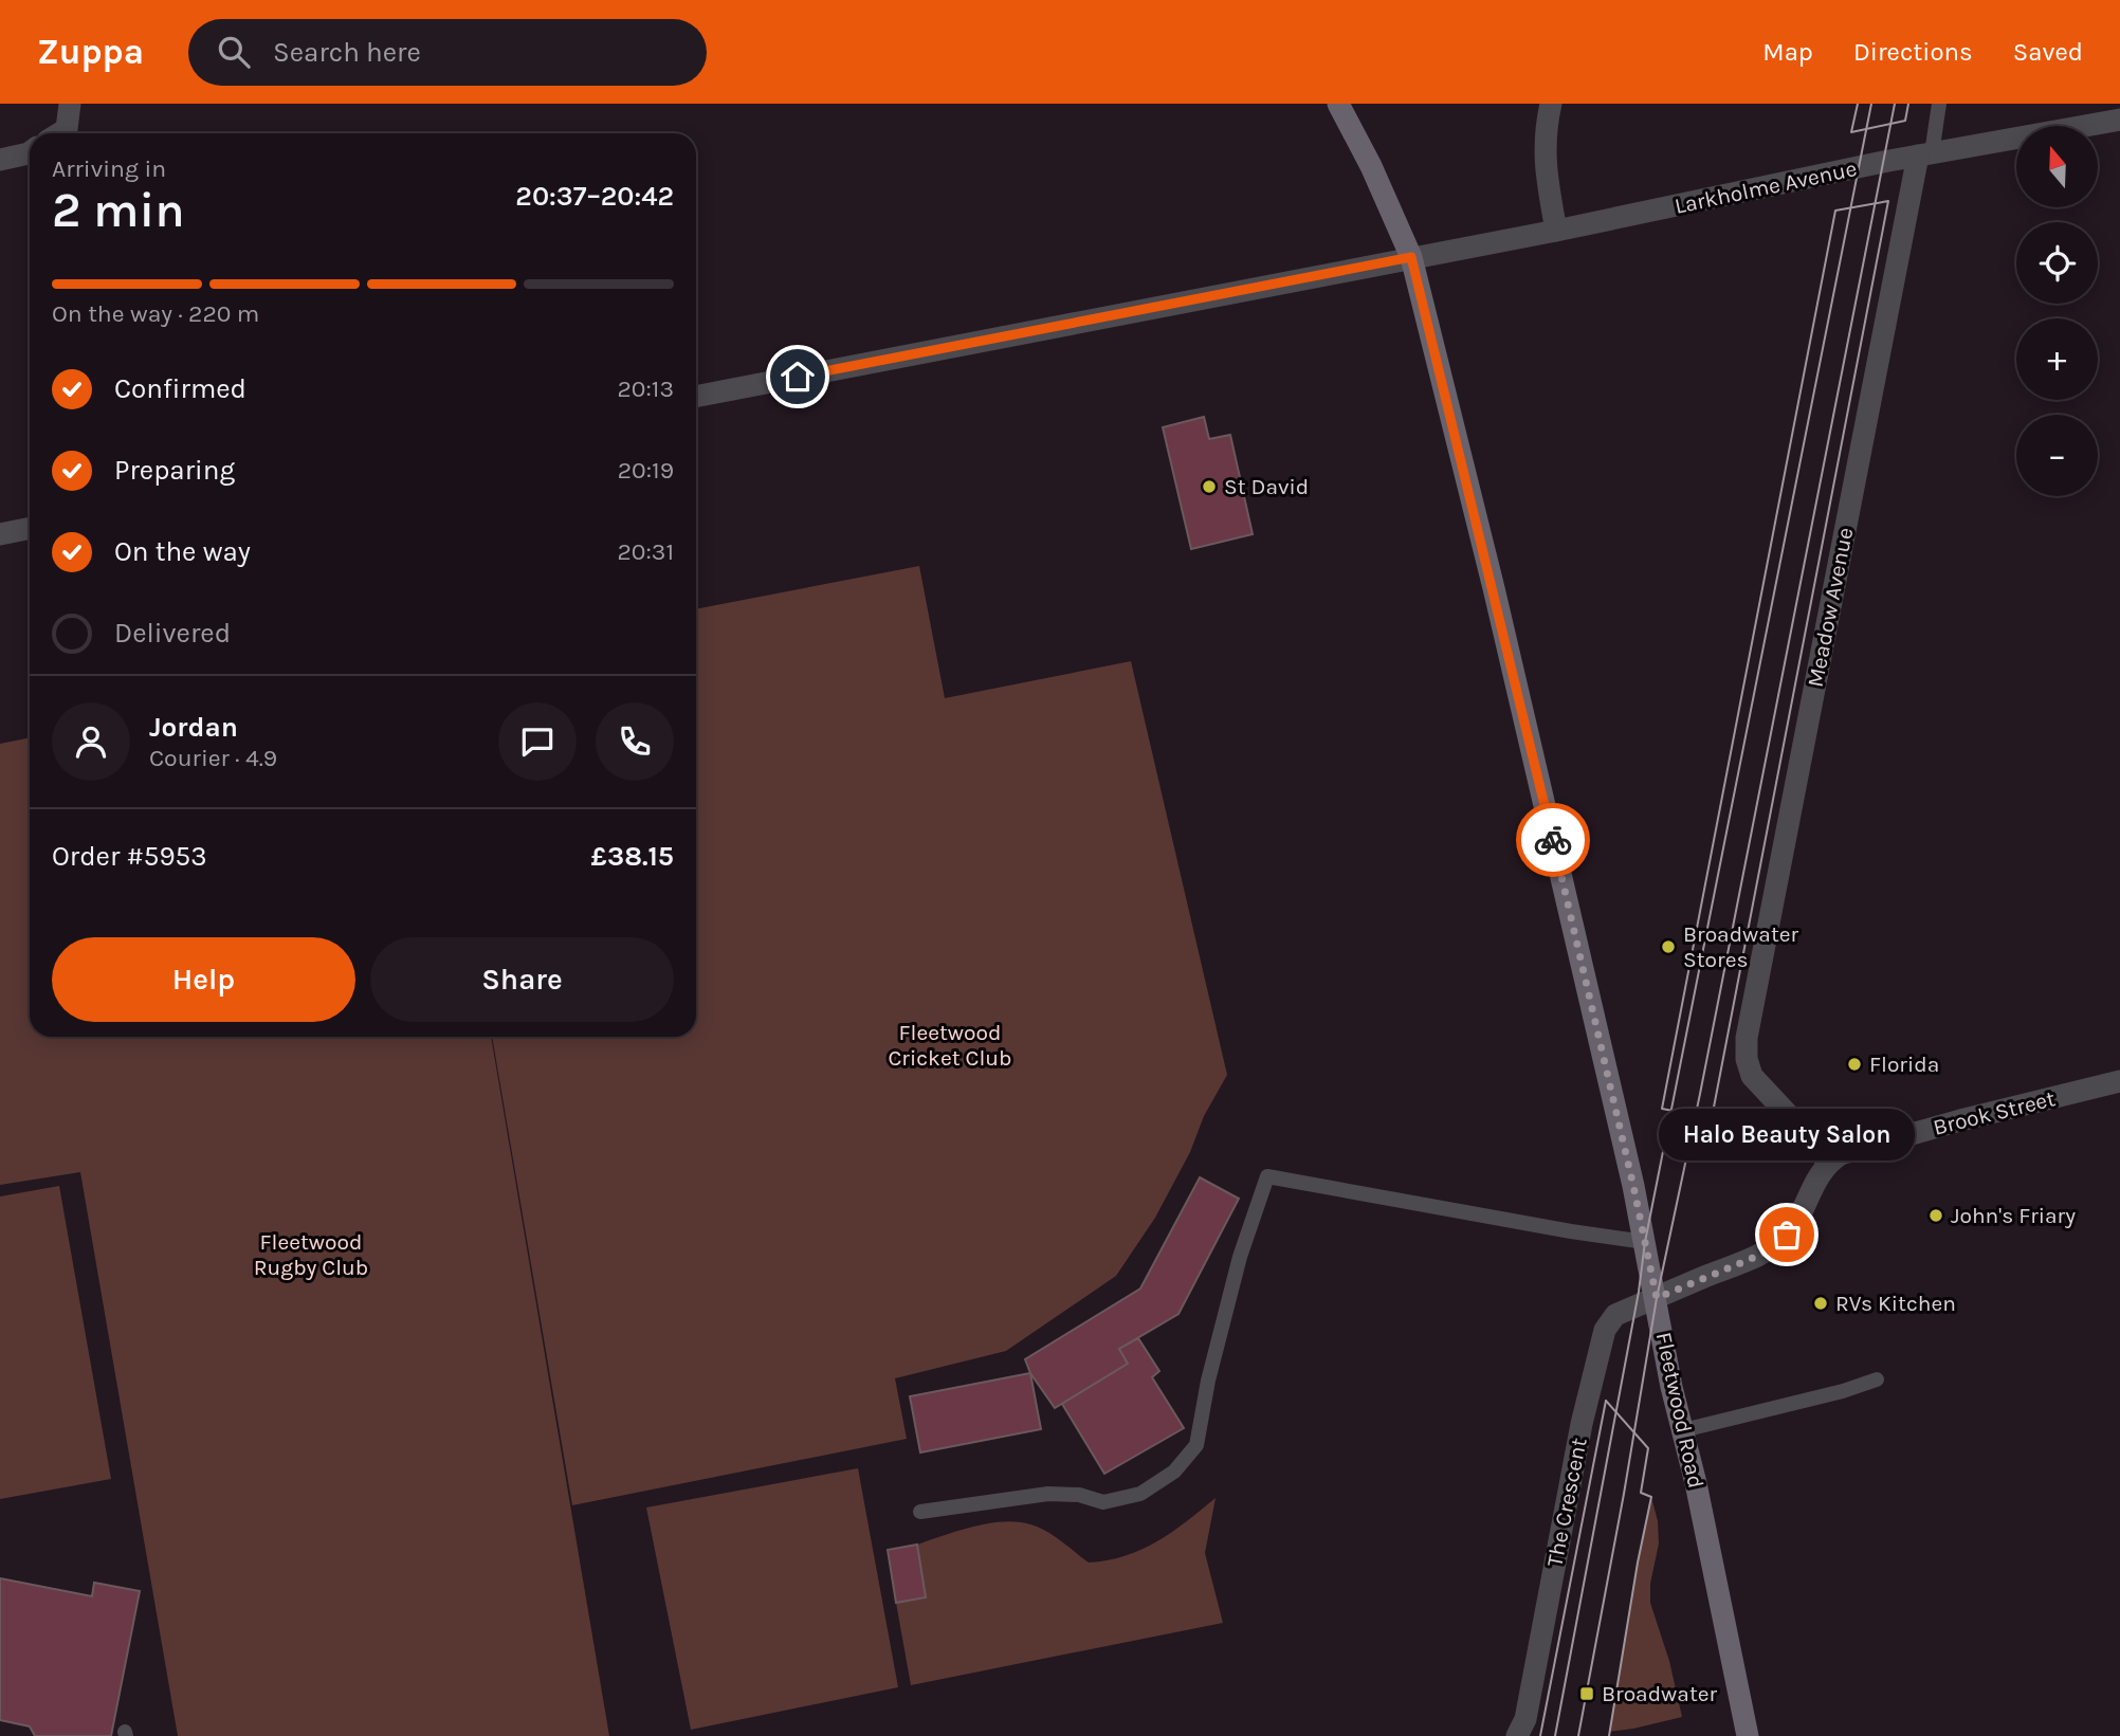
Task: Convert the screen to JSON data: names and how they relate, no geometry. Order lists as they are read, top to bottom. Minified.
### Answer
{"streets":{"street":["Larkholme Avenue","Meadow Avenue","Brook Street","Fleetwood Road","The Crescent"]},"crossings":[["Larkholme Avenue","Meadow Avenue"],["Larkholme Avenue","Fleetwood Road"],["Meadow Avenue","Brook Street"],["Fleetwood Road","The Crescent"]],"parks":["Fleetwood Cricket Club","Fleetwood Rugby Club"],"places":{"other":["St David","Broadwater Stores","Florida","John's Friary","Halo Beauty Salon","RVs Kitchen"],"transit":["Broadwater"]},"north":"top","page":{"header":"Zuppa","search":"Search here","nav":["Map","Directions","Saved"],"map_buttons":["+","−"],"heading":["2 min","Arriving in","20:37–20:42"],"panel":["Jordan","Courier · 4.9","Order #5953","£38.15"],"bar":"On the way · 220 m","list":[["Confirmed","20:13"],["Preparing","20:19"],["On the way","20:31"],"Delivered"],"buttons":["Help","Share"],"bubble":"Halo Beauty Salon"}}
